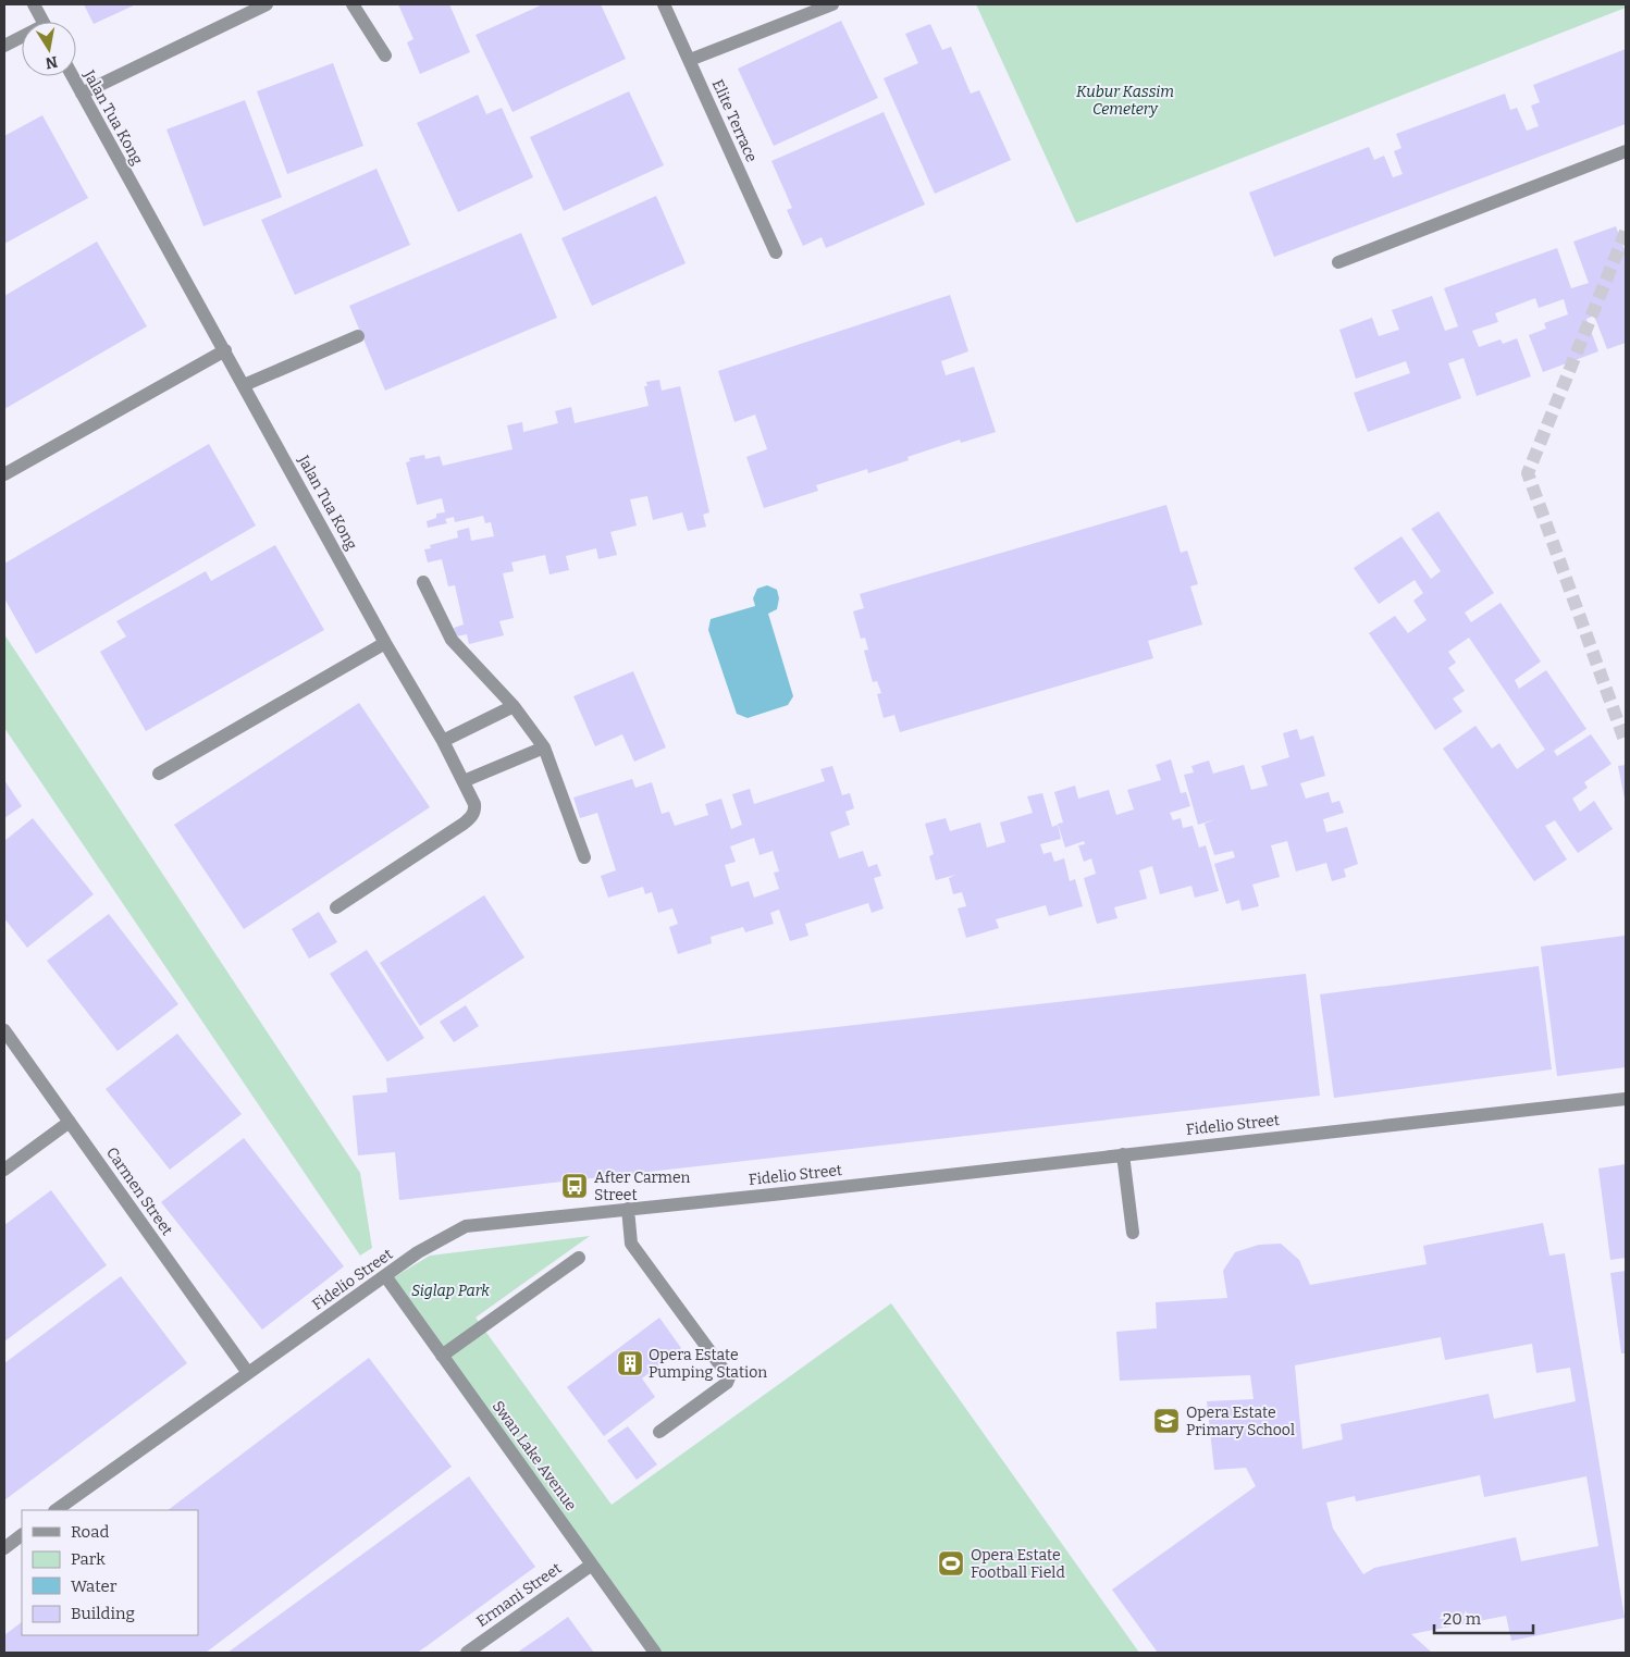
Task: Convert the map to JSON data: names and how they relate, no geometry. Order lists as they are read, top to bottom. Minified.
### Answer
{"streets":{"street":["Jalan Tua Kong","Elite Terrace","Fidelio Street","Carmen Street","Swan Lake Avenue","Ermani Street"]},"crossings":[["Fidelio Street","Carmen Street"],["Fidelio Street","Swan Lake Avenue"],["Swan Lake Avenue","Ermani Street"]],"parks":["Kubur Kassim Cemetery","Siglap Park"],"places":{"bus stop":["After Carmen Street"],"building":["Opera Estate Pumping Station"],"school or university":["Opera Estate Primary School"],"sports":["Opera Estate Football Field"]},"legend":["Road","Park","Water","Building"],"scale_bar":"20 m","north":"bottom"}
